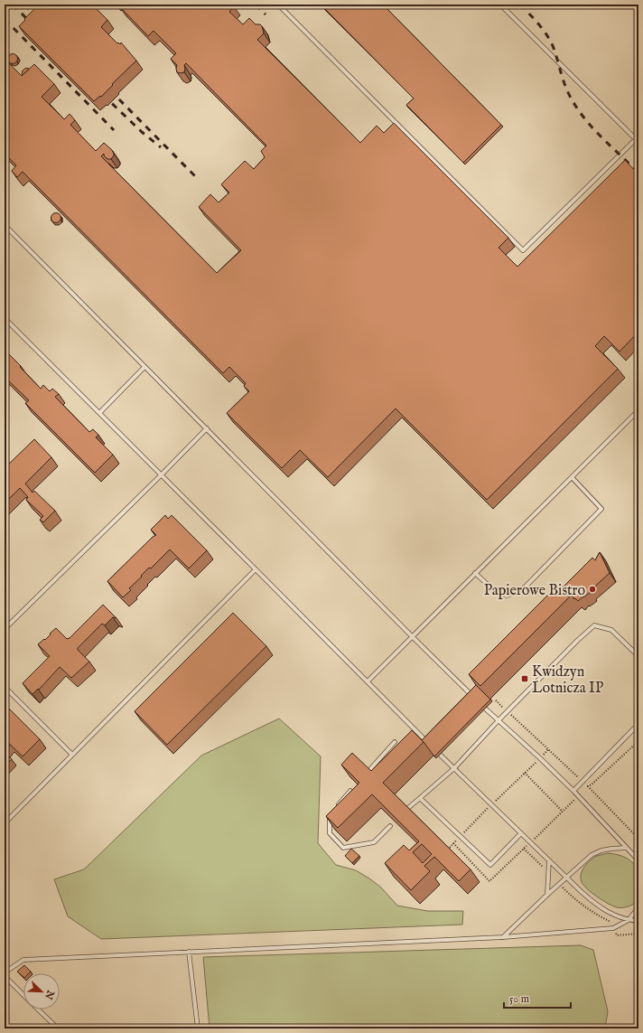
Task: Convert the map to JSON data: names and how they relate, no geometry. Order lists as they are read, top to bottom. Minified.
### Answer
{"places":{"other":["Papierowe Bistro"],"transit":["Kwidzyn Lotnicza IP"]},"scale_bar":"50 m","north":"bottom right"}
